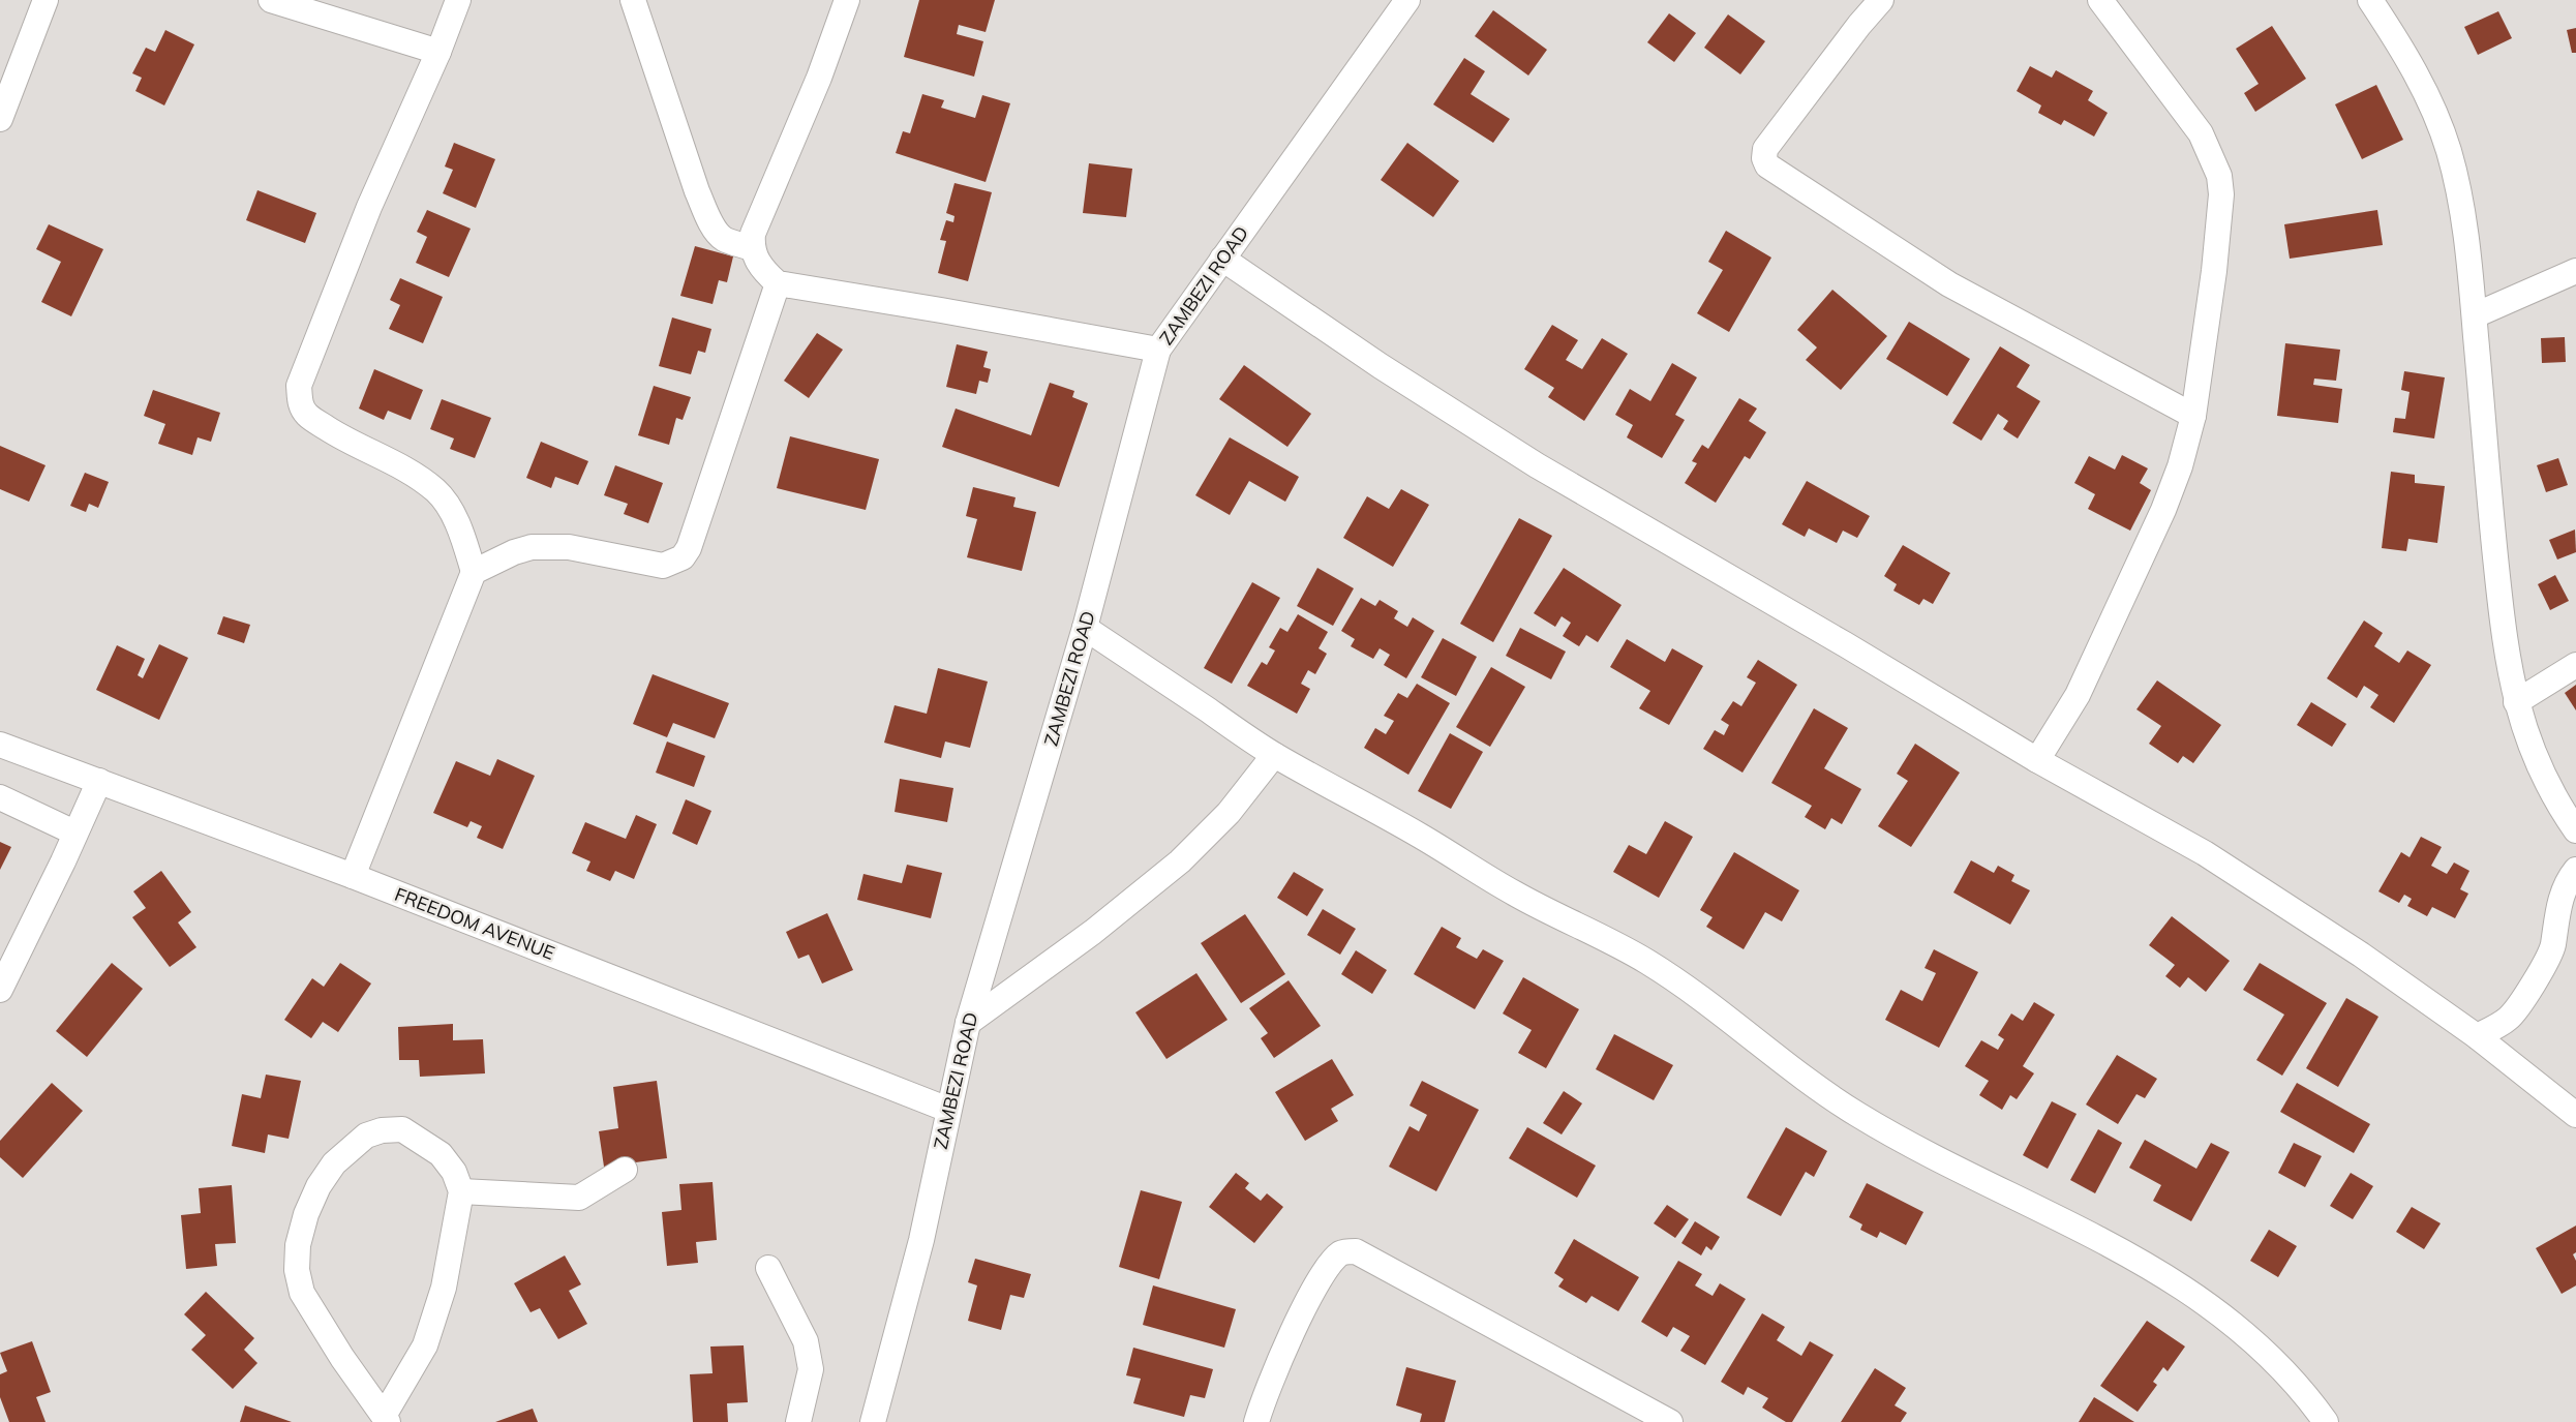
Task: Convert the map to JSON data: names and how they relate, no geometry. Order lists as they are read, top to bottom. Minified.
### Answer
{"streets":{"street":["ZAMBEZI ROAD","FREEDOM AVENUE"]},"crossings":[["ZAMBEZI ROAD","FREEDOM AVENUE"]]}
